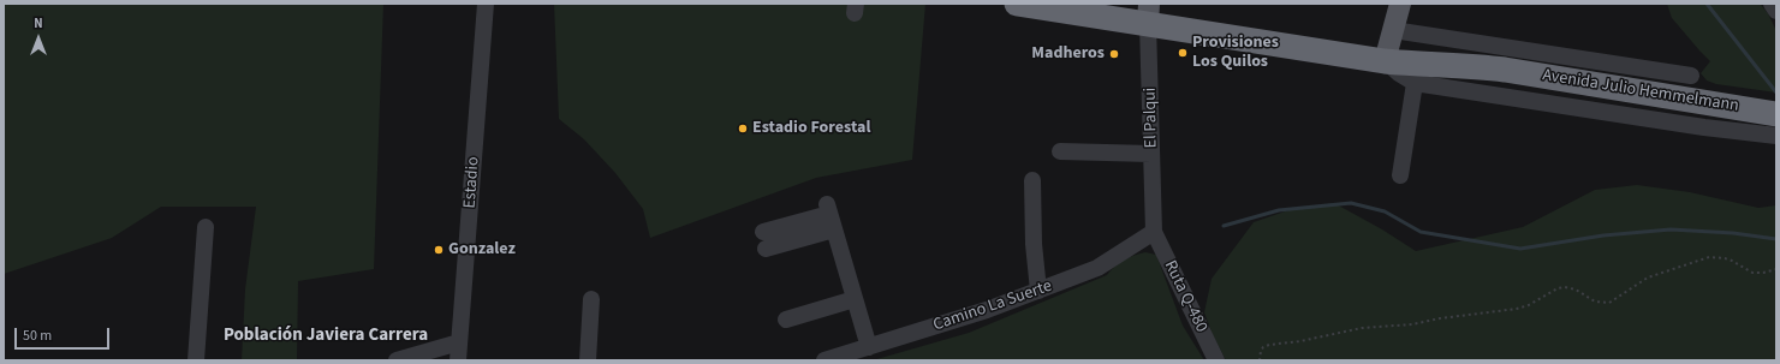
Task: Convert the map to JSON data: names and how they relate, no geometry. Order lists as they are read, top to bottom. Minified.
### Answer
{"streets":{"highway":["Avenida Julio Hemmelmann"],"street":["El Palqui","Estadio","Ruta Q-480","Camino La Suerte"]},"crossings":[["Avenida Julio Hemmelmann","El Palqui"],["El Palqui","Ruta Q-480"],["El Palqui","Camino La Suerte"],["Ruta Q-480","Camino La Suerte"]],"districts":["Población Javiera Carrera"],"places":["Provisiones Los Quilos","Madheros","Estadio Forestal","Gonzalez"],"scale_bar":"50 m","north":"top"}
